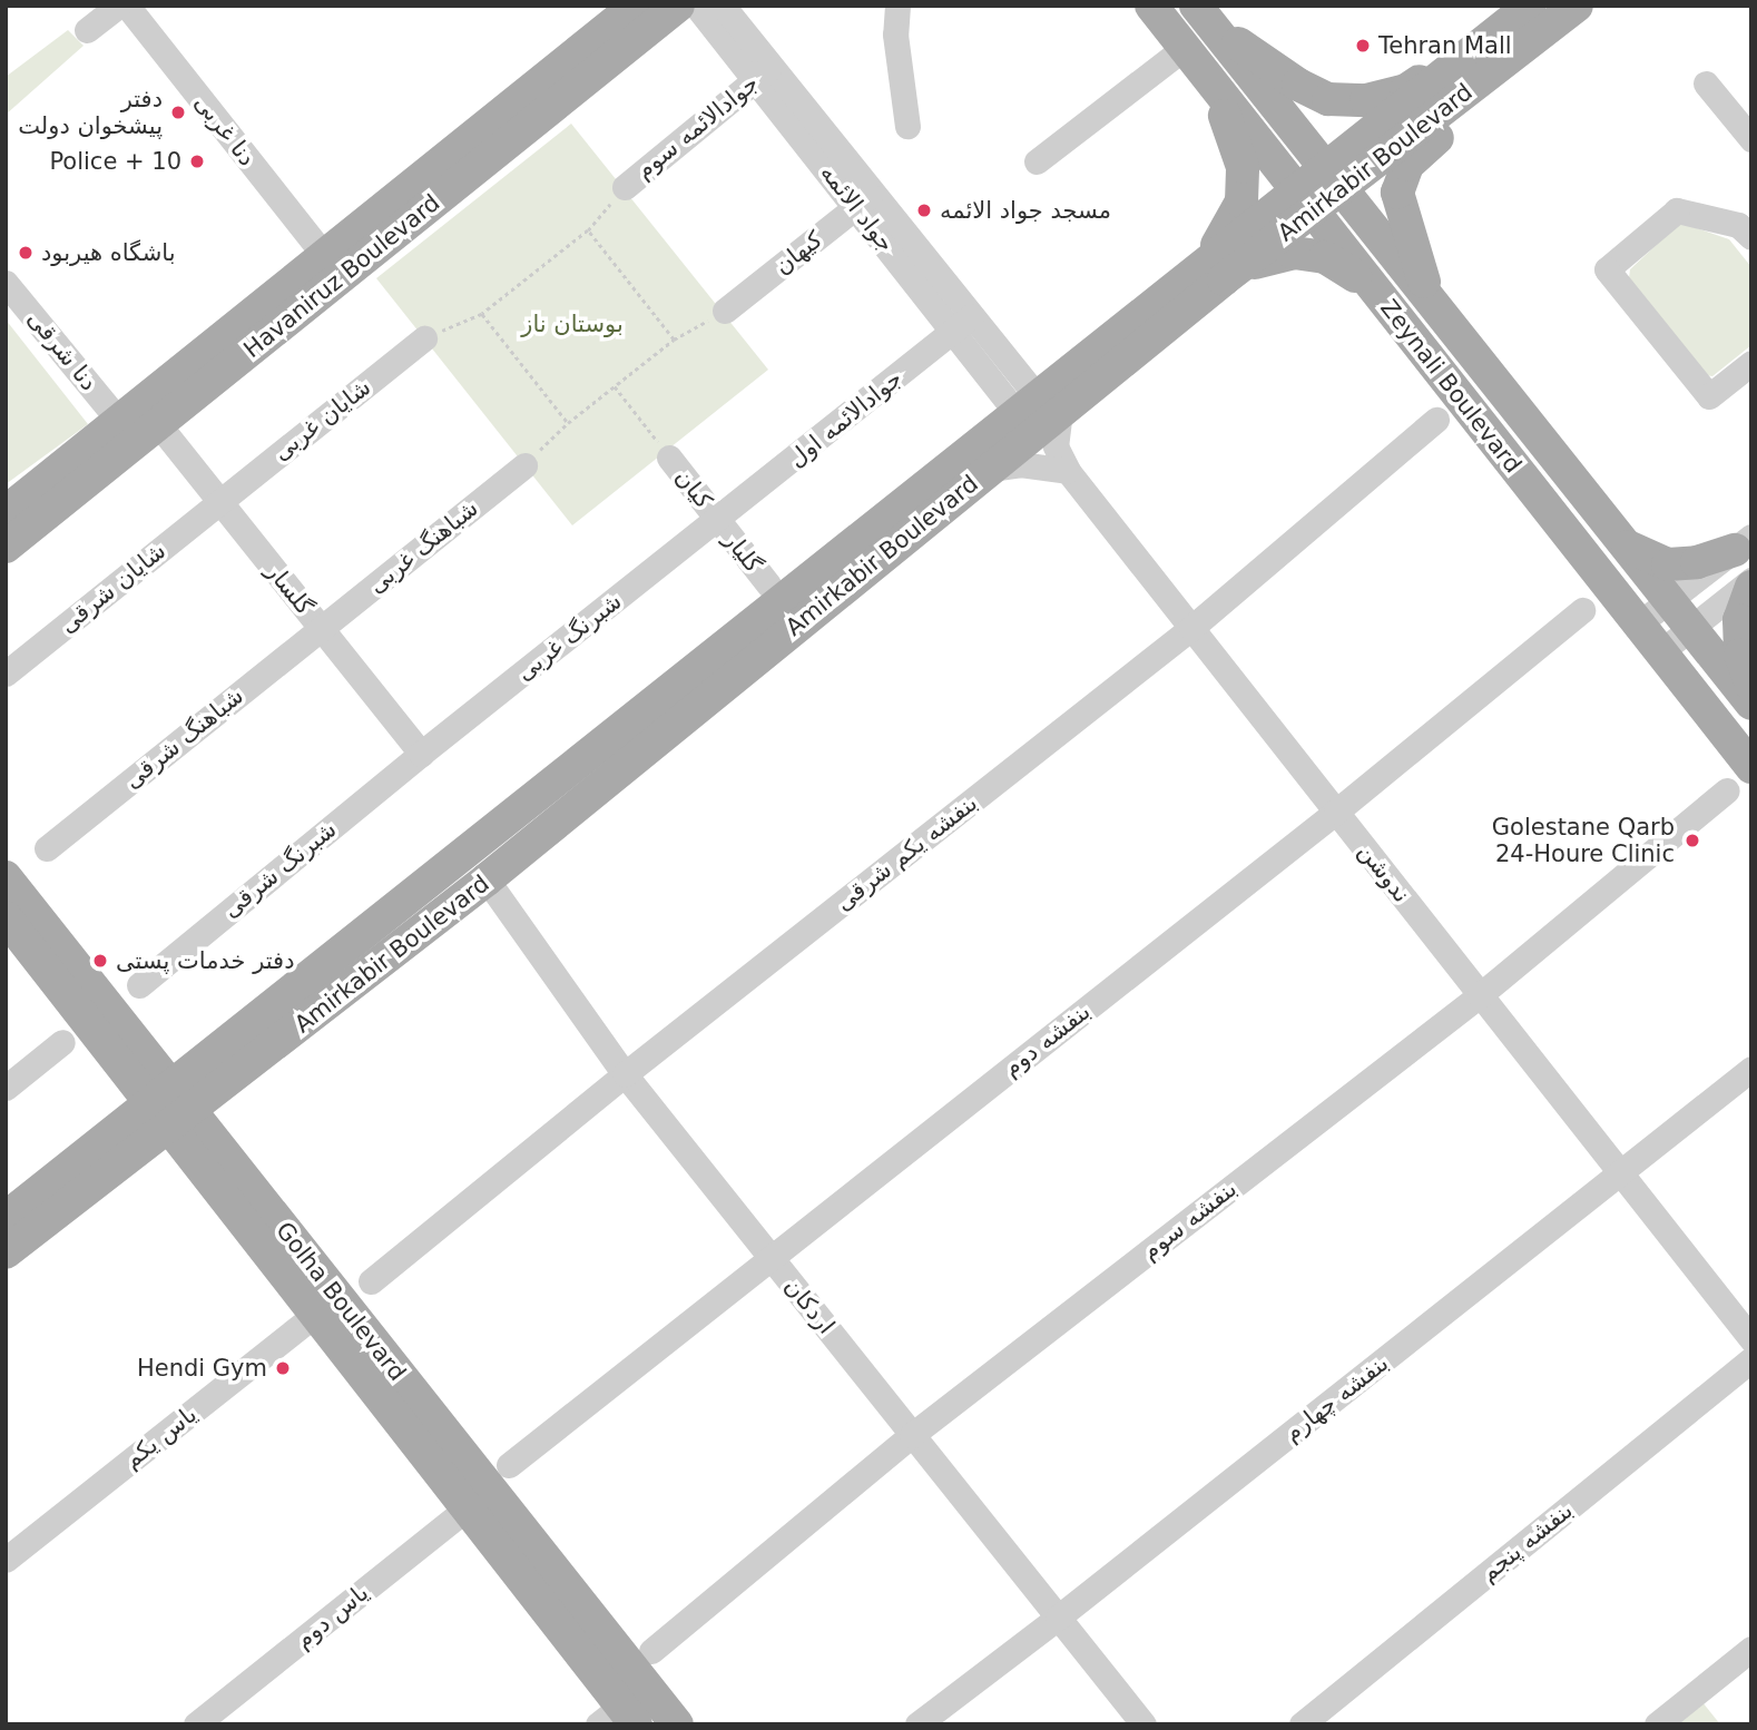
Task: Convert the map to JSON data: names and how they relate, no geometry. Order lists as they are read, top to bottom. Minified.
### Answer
{"streets":{"main road":["Amirkabir Boulevard","Havaniruz Boulevard","Zeynali Boulevard","Golha Boulevard"],"street":["جوادالائمه سوم","دنا غربی","جواد الائمه","کیهان","دنا شرقی","جوادالائمه اول","شایان غربی","کیان","شباهنگ غربی","گلیار","شایان شرقی","گلسار","شبرنگ غربی","شباهنگ شرقی","بنفشه یکم شرقی","شبرنگ شرقی","ندوشن","بنفشه دوم","بنفشه سوم","اردکان","بنفشه چهارم","یاس یکم","بنفشه پنجم","یاس دوم"]},"crossings":[["جوادالائمه سوم","جواد الائمه"],["دنا غربی","Havaniruz Boulevard"],["Amirkabir Boulevard","جواد الائمه"],["Amirkabir Boulevard","Zeynali Boulevard"],["Amirkabir Boulevard","Golha Boulevard"],["Amirkabir Boulevard","اردکان"],["جواد الائمه","کیهان"],["جواد الائمه","جوادالائمه اول"],["Havaniruz Boulevard","دنا شرقی"],["Havaniruz Boulevard","گلسار"],["جوادالائمه اول","کیان"],["جوادالائمه اول","گلیار"],["جوادالائمه اول","شبرنگ غربی"],["شایان غربی","شایان شرقی"],["شایان غربی","گلسار"],["کیان","گلیار"],["کیان","شبرنگ غربی"],["شباهنگ غربی","گلسار"],["شباهنگ غربی","شباهنگ شرقی"],["گلیار","شبرنگ غربی"],["شایان شرقی","گلسار"],["گلسار","شبرنگ غربی"],["گلسار","شباهنگ شرقی"],["گلسار","شبرنگ شرقی"],["شبرنگ غربی","شبرنگ شرقی"],["بنفشه یکم شرقی","ندوشن"],["بنفشه یکم شرقی","اردکان"],["ندوشن","بنفشه دوم"],["ندوشن","بنفشه سوم"],["ندوشن","بنفشه چهارم"],["بنفشه دوم","اردکان"],["بنفشه سوم","اردکان"],["Golha Boulevard","یاس یکم"],["Golha Boulevard","یاس دوم"],["اردکان","بنفشه چهارم"]],"parks":["بوستان ناز"],"places":["Tehran Mall","دفتر پیشخوان دولت","Police + 10","مسجد جواد الائمه","باشگاه هیربود","Golestane Qarb 24-Houre Clinic","دفتر خدمات پستی","Hendi Gym"]}
